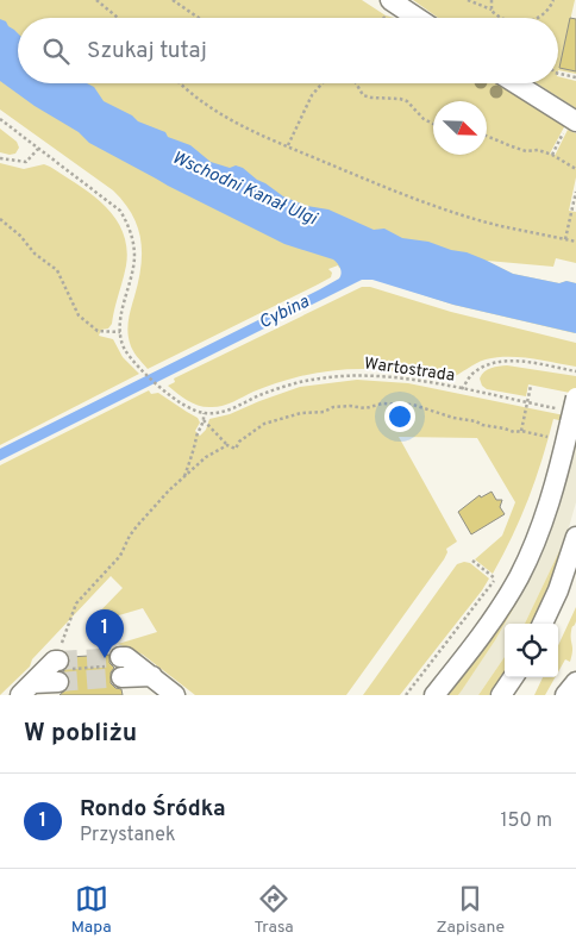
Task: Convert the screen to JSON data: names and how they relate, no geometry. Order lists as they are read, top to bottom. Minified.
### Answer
{"streets":{"path":["Wartostrada"]},"water":["Wschodni Kanał Ulgi","Cybina"],"north":"bottom right","page":{"search":"Szukaj tutaj","pins":"1","heading":"W pobliżu","list":[{"mark":"1","name":"Rondo Śródka","note":"Przystanek","value":"150 m"}],"nav":["Mapa","Trasa","Zapisane"]}}
